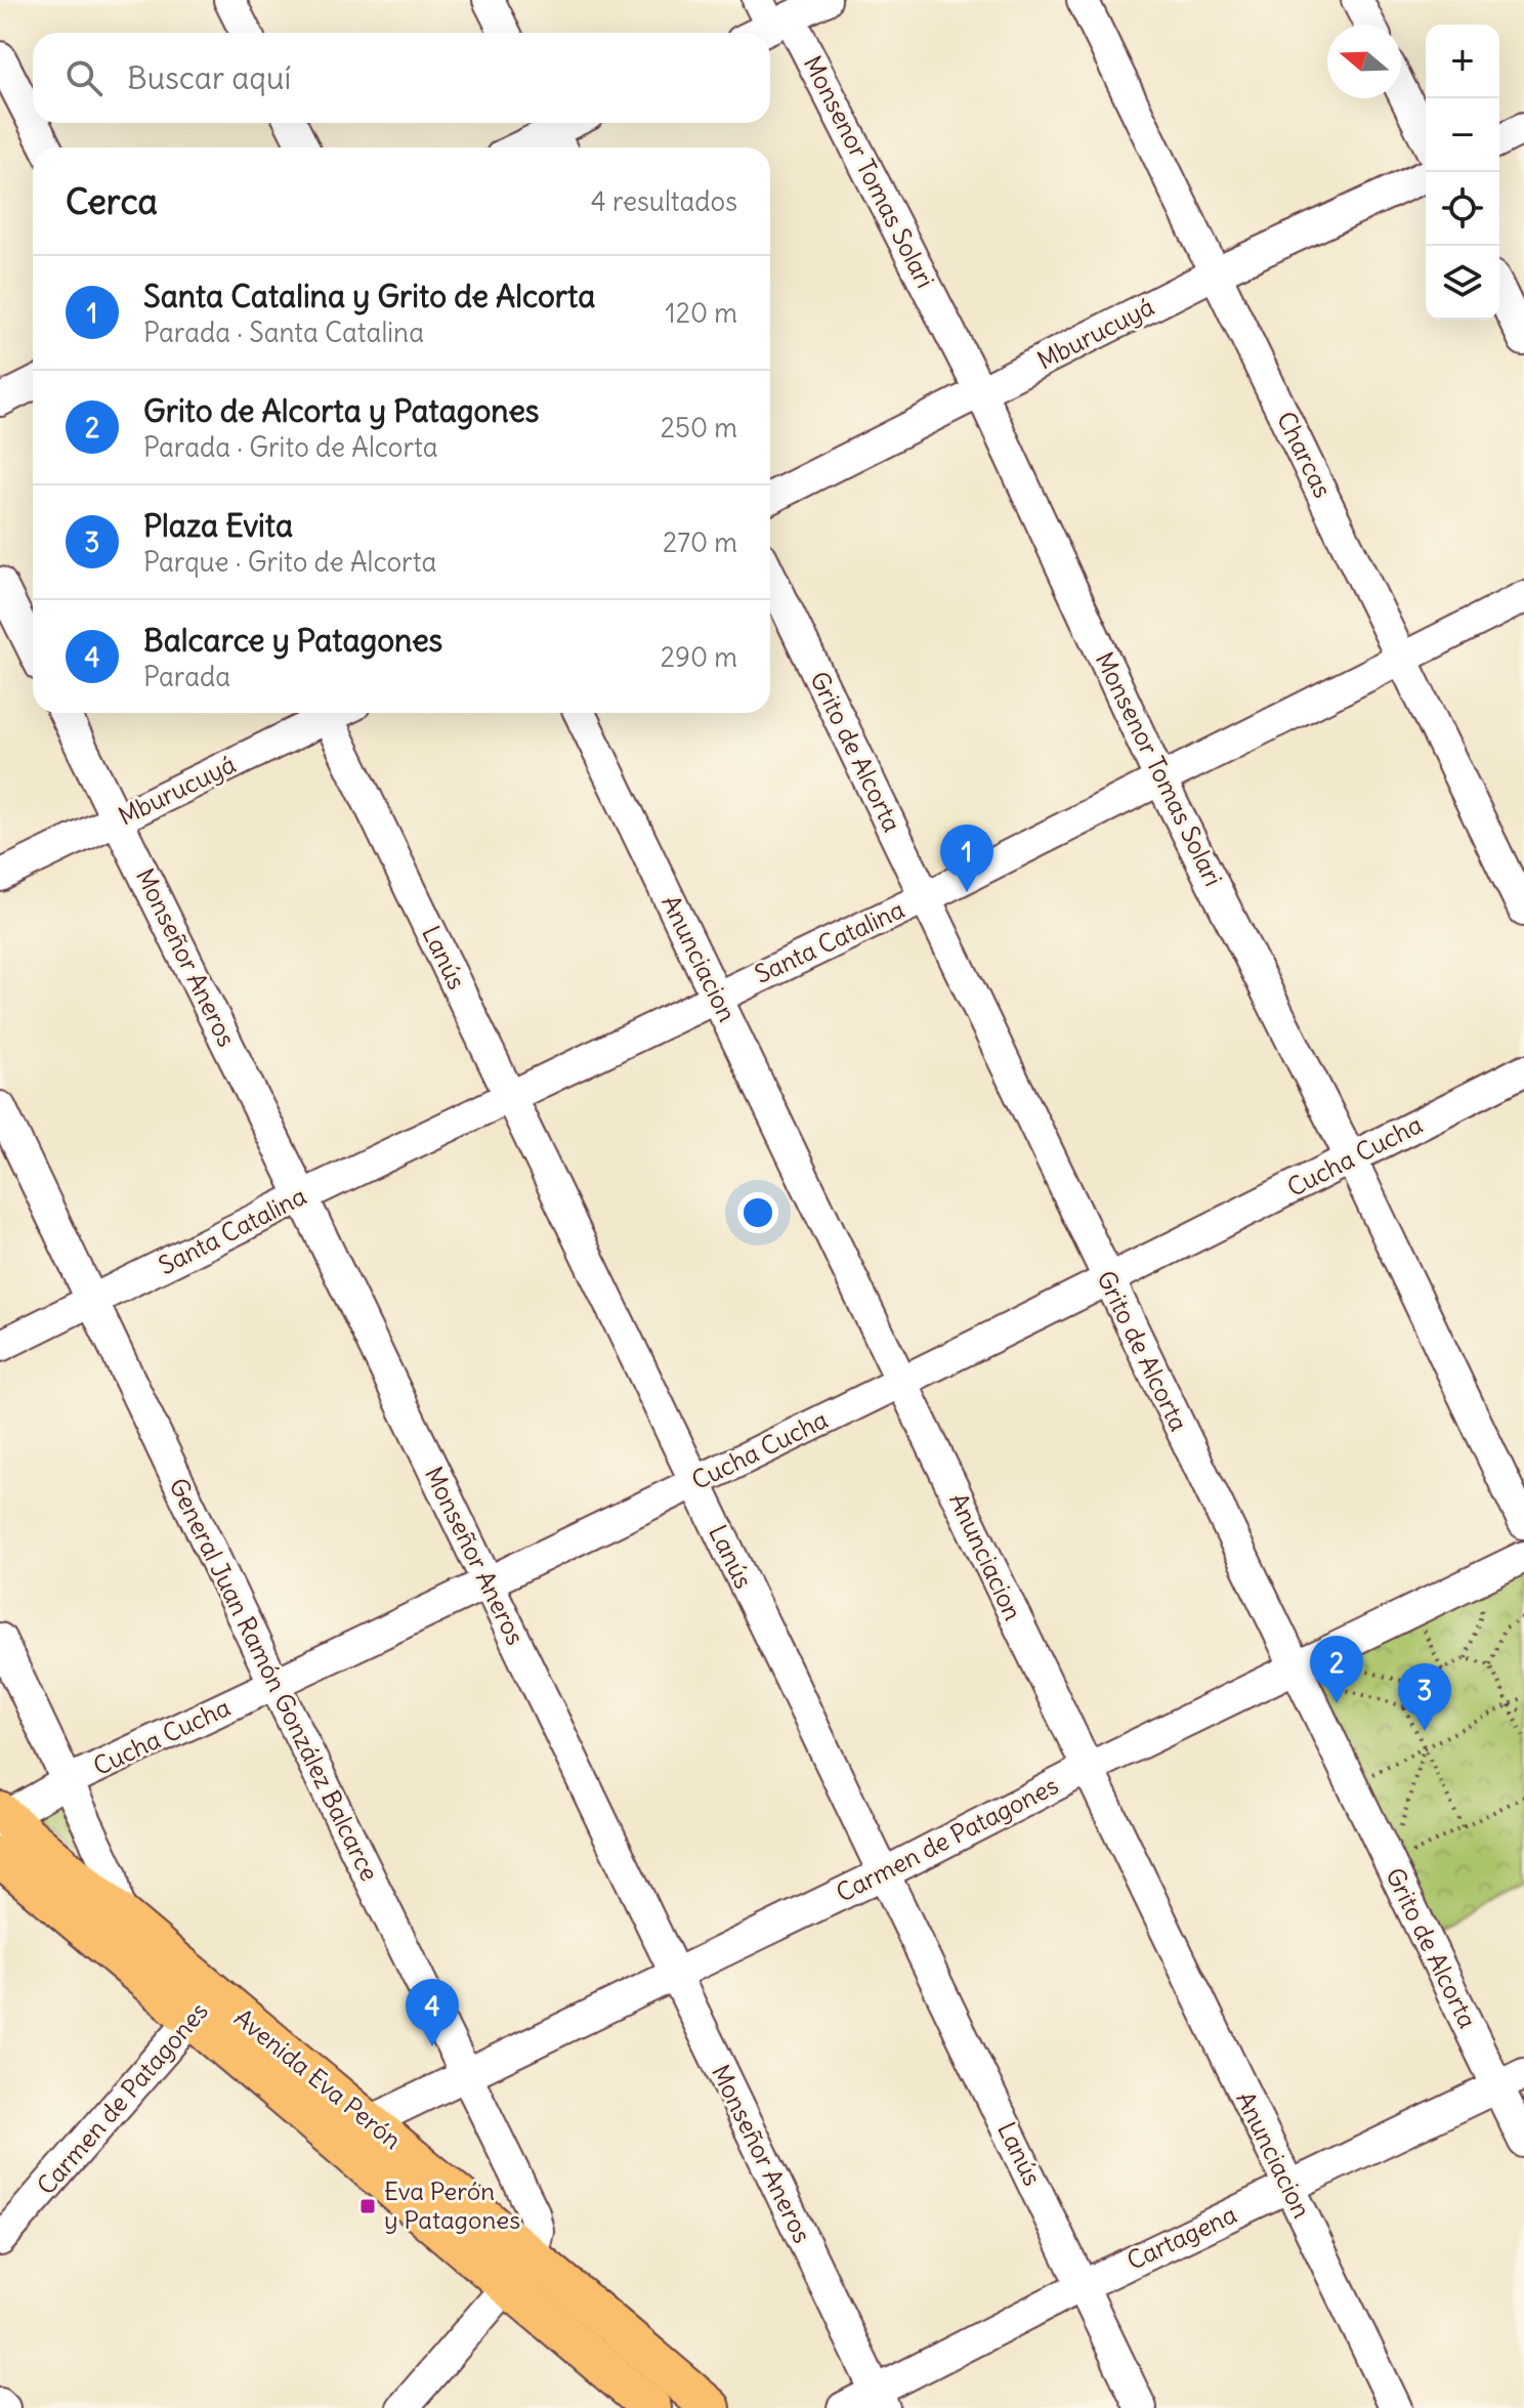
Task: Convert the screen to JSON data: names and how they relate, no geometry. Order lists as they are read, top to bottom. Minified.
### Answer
{"streets":{"main road":["Avenida Eva Perón"],"street":["Monsenor Tomas Solari","Mburucuyá","Charcas","Grito de Alcorta","Santa Catalina","Monseñor Aneros","Lanús","Anunciacion","Cucha Cucha","General Juan Ramón González Balcarce","Carmen de Patagones","Cartagena"]},"crossings":[["Monsenor Tomas Solari","Mburucuyá"],["Monsenor Tomas Solari","Santa Catalina"],["Monsenor Tomas Solari","Cucha Cucha"],["Mburucuyá","Charcas"],["Mburucuyá","Monseñor Aneros"],["Charcas","Santa Catalina"],["Grito de Alcorta","Santa Catalina"],["Grito de Alcorta","Cucha Cucha"],["Grito de Alcorta","Carmen de Patagones"],["Grito de Alcorta","Cartagena"],["Santa Catalina","Monseñor Aneros"],["Santa Catalina","Lanús"],["Santa Catalina","Anunciacion"],["Santa Catalina","General Juan Ramón González Balcarce"],["Monseñor Aneros","Cucha Cucha"],["Monseñor Aneros","Carmen de Patagones"],["Monseñor Aneros","Cartagena"],["Lanús","Cucha Cucha"],["Lanús","Carmen de Patagones"],["Lanús","Cartagena"],["Anunciacion","Cucha Cucha"],["Anunciacion","Carmen de Patagones"],["Anunciacion","Cartagena"],["Cucha Cucha","General Juan Ramón González Balcarce"],["Cucha Cucha","Avenida Eva Perón"],["General Juan Ramón González Balcarce","Carmen de Patagones"],["General Juan Ramón González Balcarce","Avenida Eva Perón"],["Carmen de Patagones","Avenida Eva Perón"]],"places":{"transit":["Eva Perón y Patagones"]},"north":"left","page":{"map_buttons":["+","−"],"search":"Buscar aquí","heading":["Cerca","4 resultados"],"list":[{"mark":"1","name":"Santa Catalina y Grito de Alcorta","note":"Parada · Santa Catalina","value":"120 m"},{"mark":"2","name":"Grito de Alcorta y Patagones","note":"Parada · Grito de Alcorta","value":"250 m"},{"mark":"3","name":"Plaza Evita","note":"Parque · Grito de Alcorta","value":"270 m"},{"mark":"4","name":"Balcarce y Patagones","note":"Parada","value":"290 m"}],"pins":["1","2","3","4"]}}
